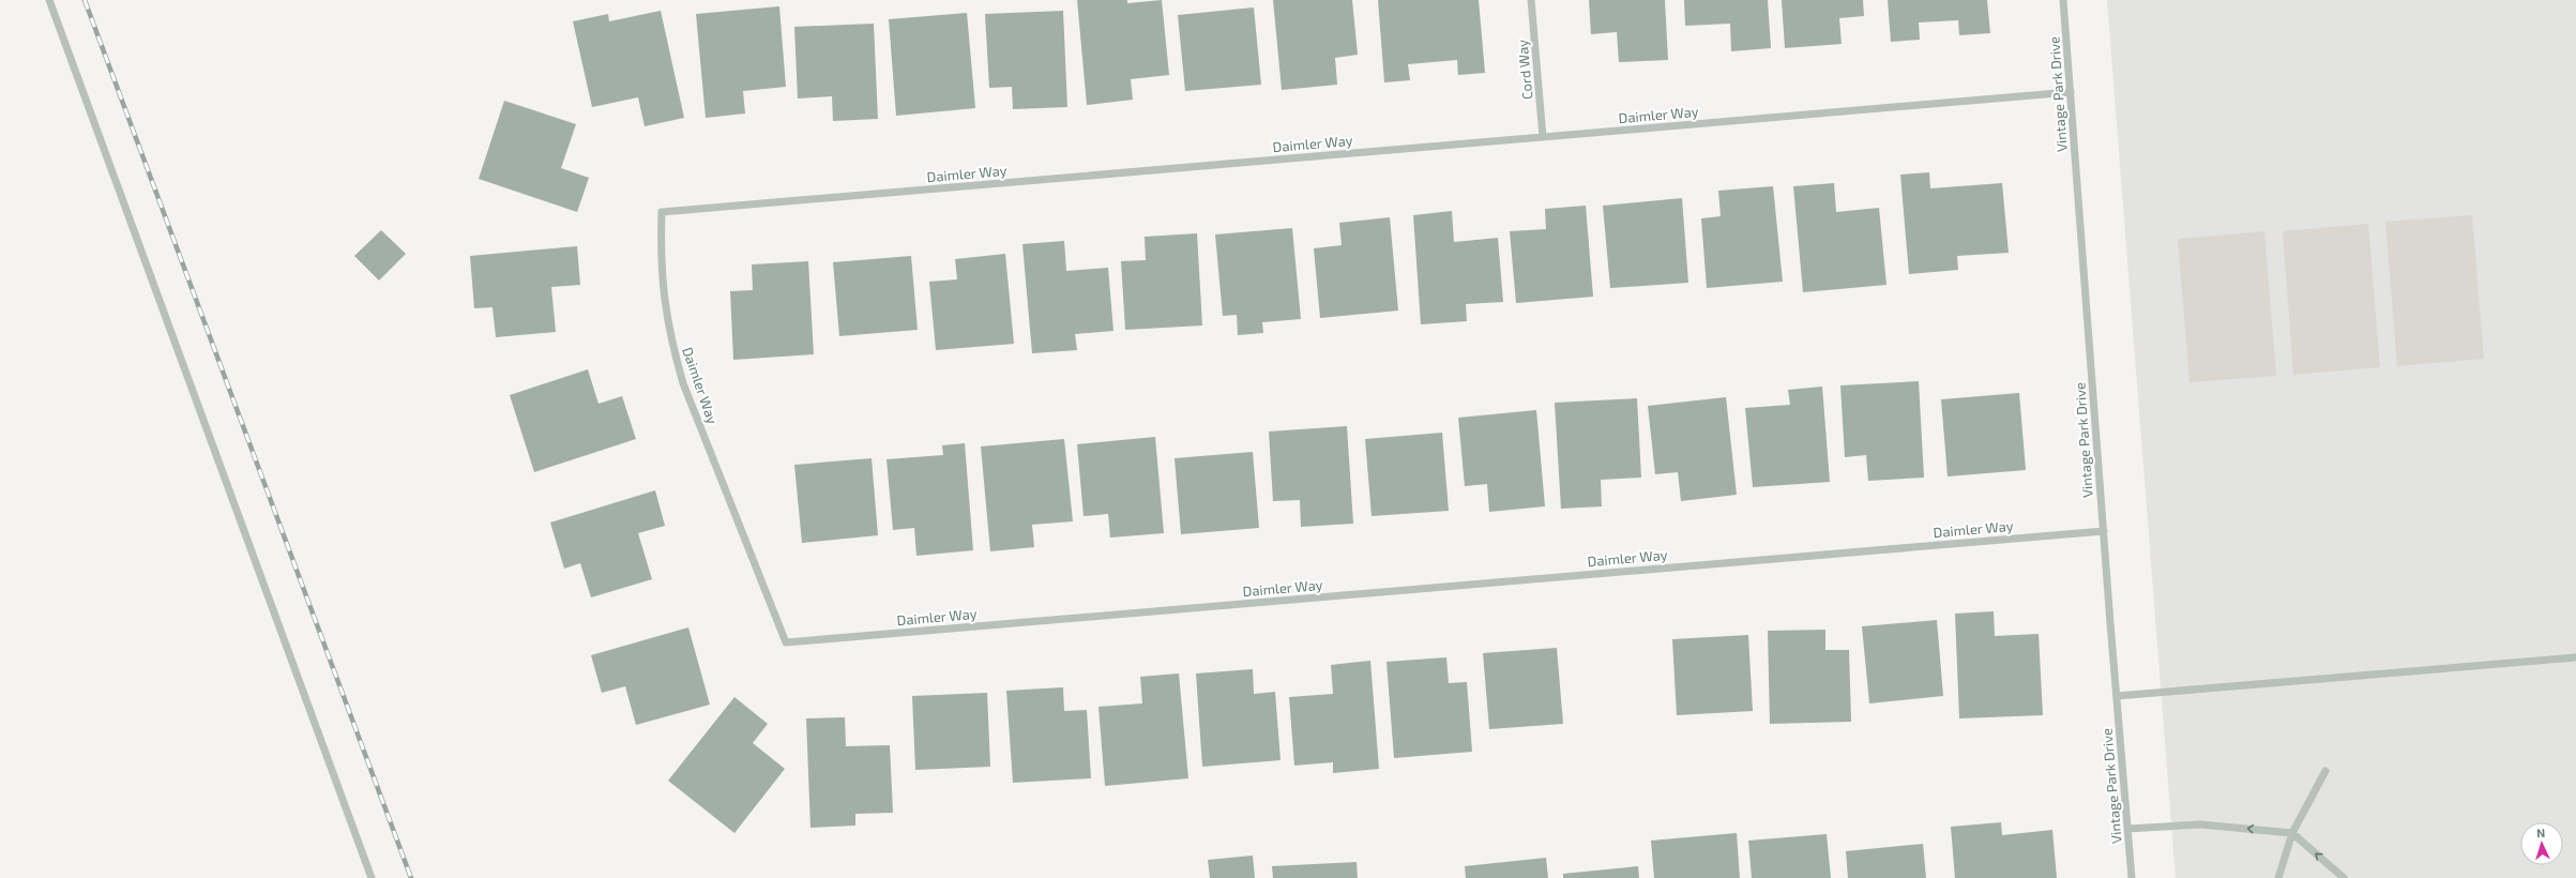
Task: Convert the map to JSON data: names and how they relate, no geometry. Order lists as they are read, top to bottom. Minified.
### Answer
{"streets":{"street":["Cord Way","Vintage Park Drive","Daimler Way"]},"crossings":[["Cord Way","Daimler Way"],["Vintage Park Drive","Daimler Way"]],"north":"top"}
